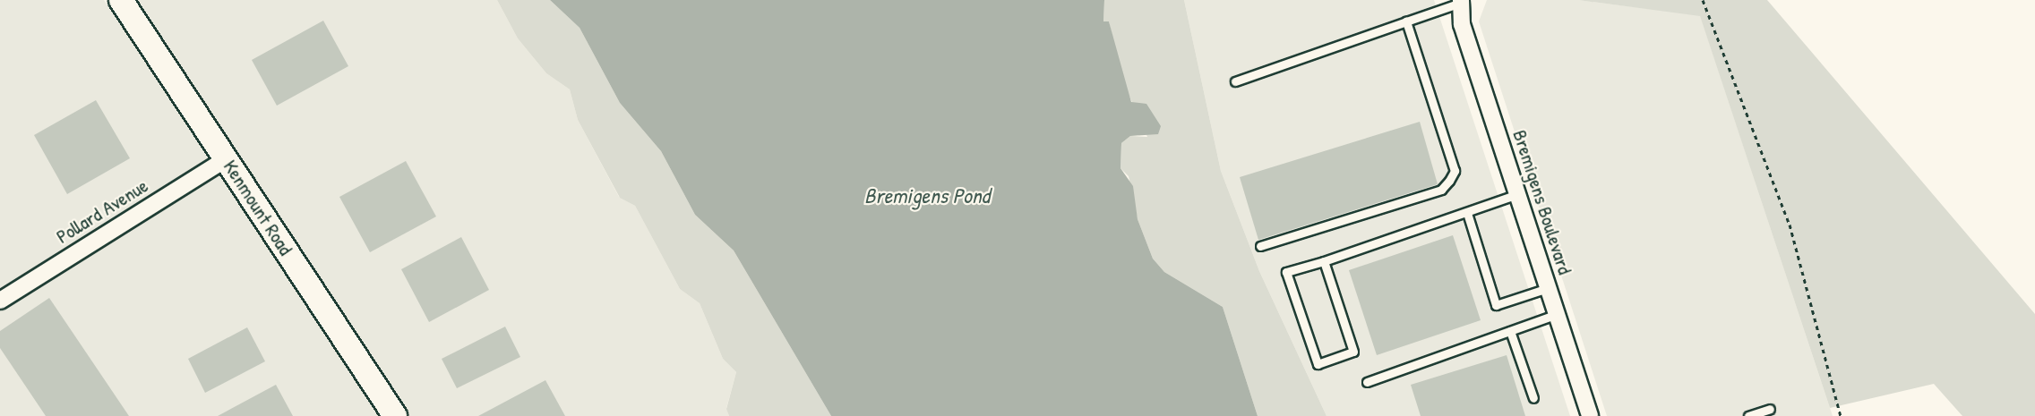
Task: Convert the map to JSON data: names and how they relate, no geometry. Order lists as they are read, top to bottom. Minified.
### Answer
{"streets":{"main road":["Kenmount Road"],"street":["Bremigens Boulevard","Pollard Avenue"]},"crossings":[["Kenmount Road","Pollard Avenue"]],"water":["Bremigens Pond"]}
